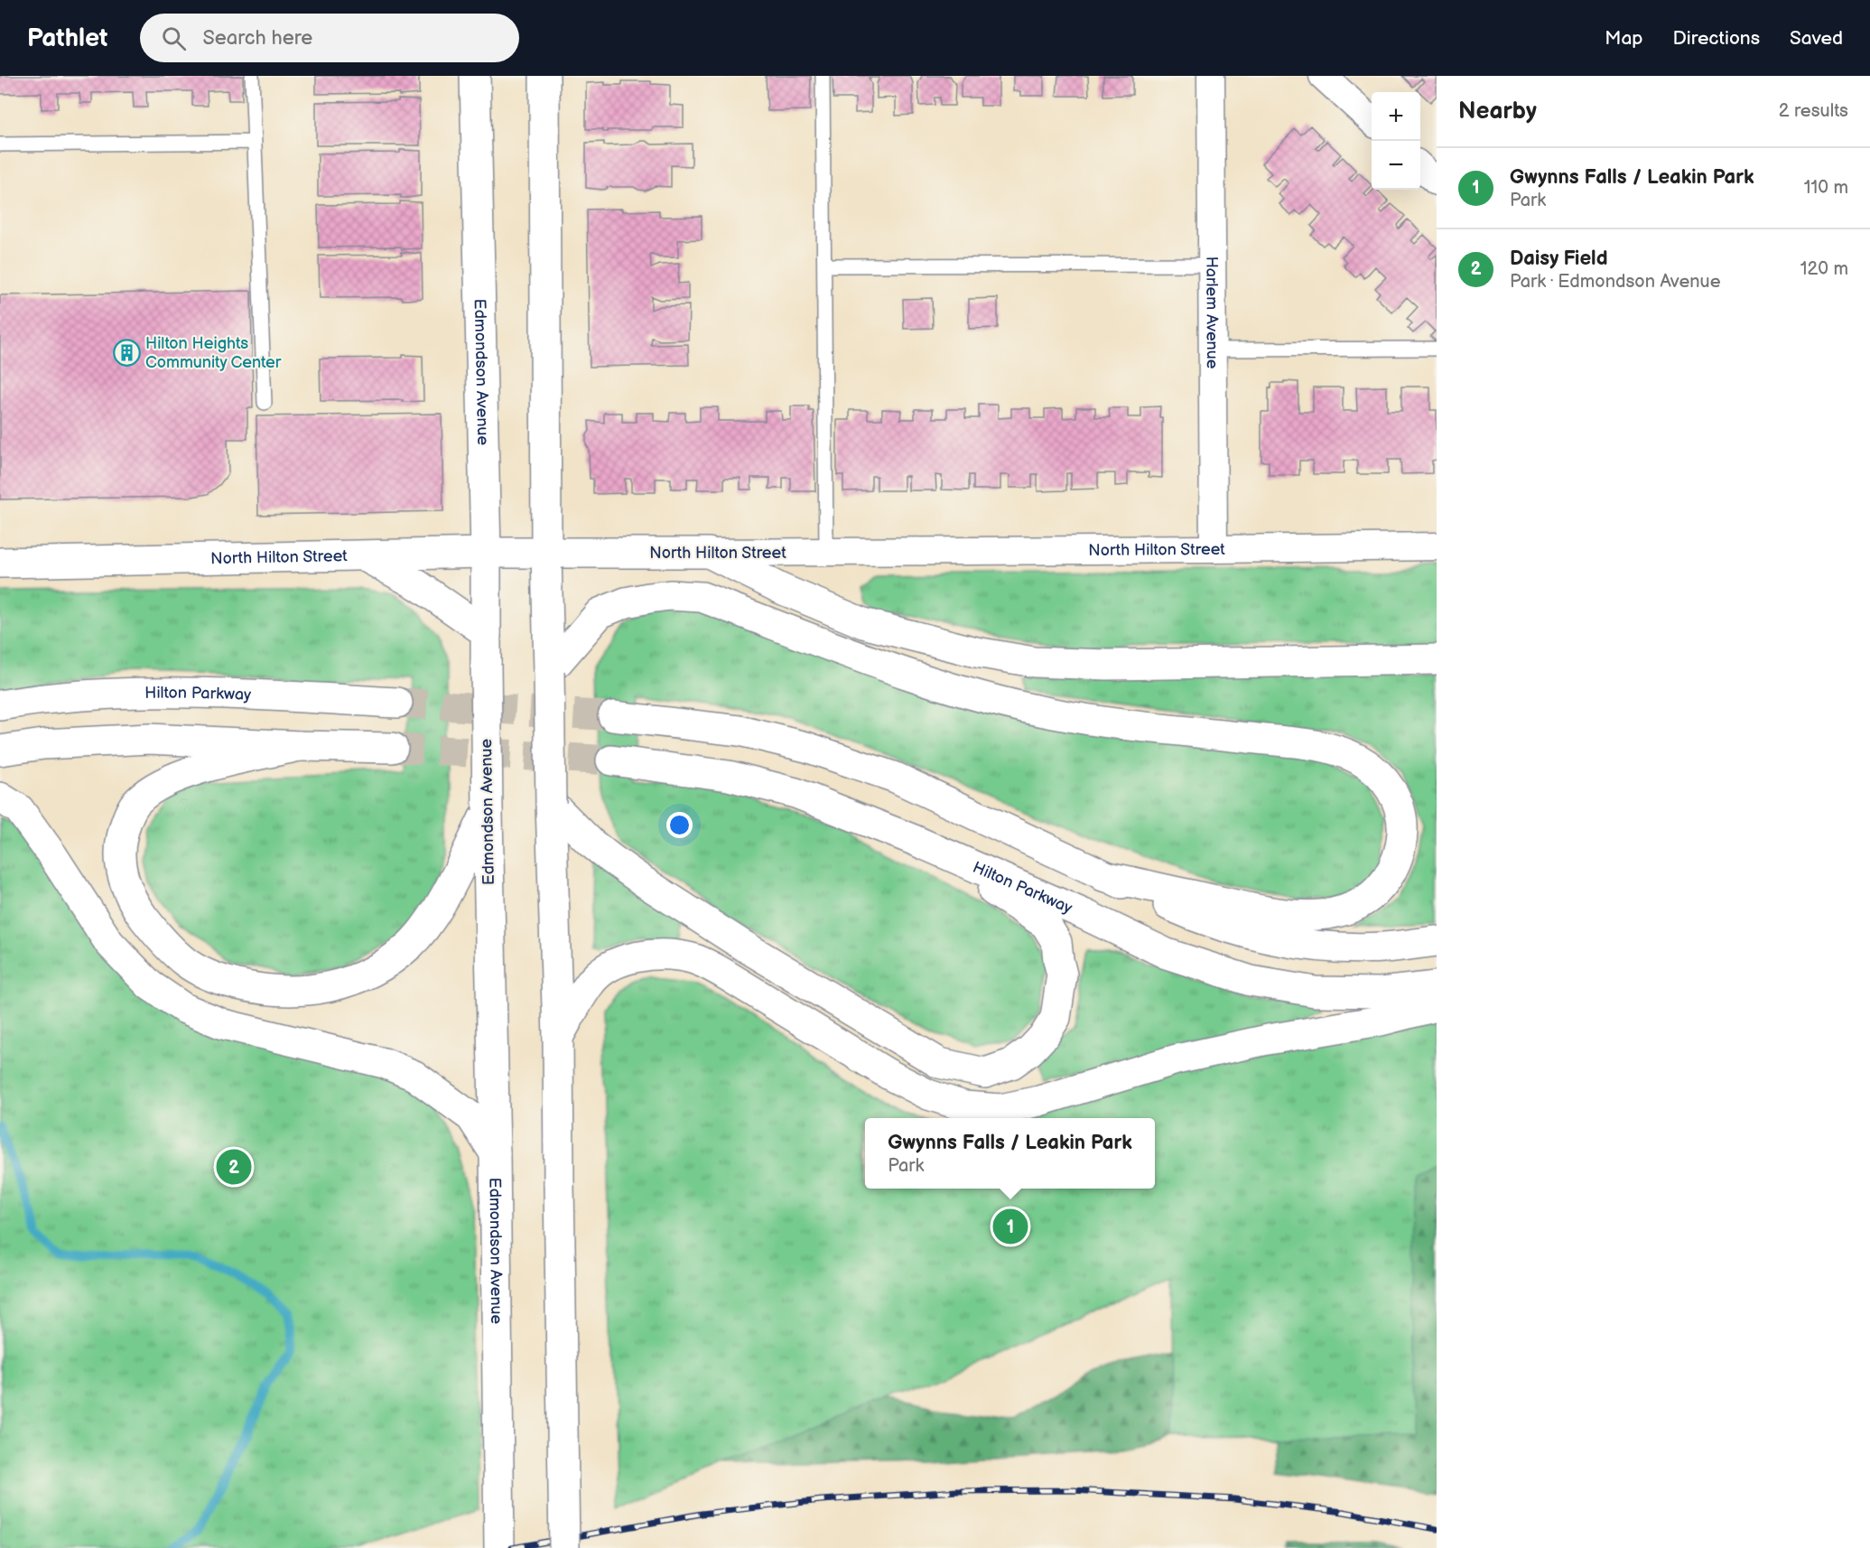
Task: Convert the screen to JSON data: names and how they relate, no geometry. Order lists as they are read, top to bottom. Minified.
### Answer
{"streets":{"main road":["Edmondson Avenue","North Hilton Street","Hilton Parkway"],"street":["Harlem Avenue"]},"crossings":[["Harlem Avenue","North Hilton Street"],["Edmondson Avenue","North Hilton Street"]],"places":{"building":["Hilton Heights Community Center"]},"page":{"header":"Pathlet","search":"Search here","nav":["Map","Directions","Saved"],"heading":["Nearby","2 results"],"map_buttons":["+","−"],"list":[{"mark":"1","name":"Gwynns Falls / Leakin Park","note":"Park","value":"110 m"},{"mark":"2","name":"Daisy Field","note":"Park · Edmondson Avenue","value":"120 m"}],"popup":["Gwynns Falls / Leakin Park","Park"],"pins":["2","1"]}}
